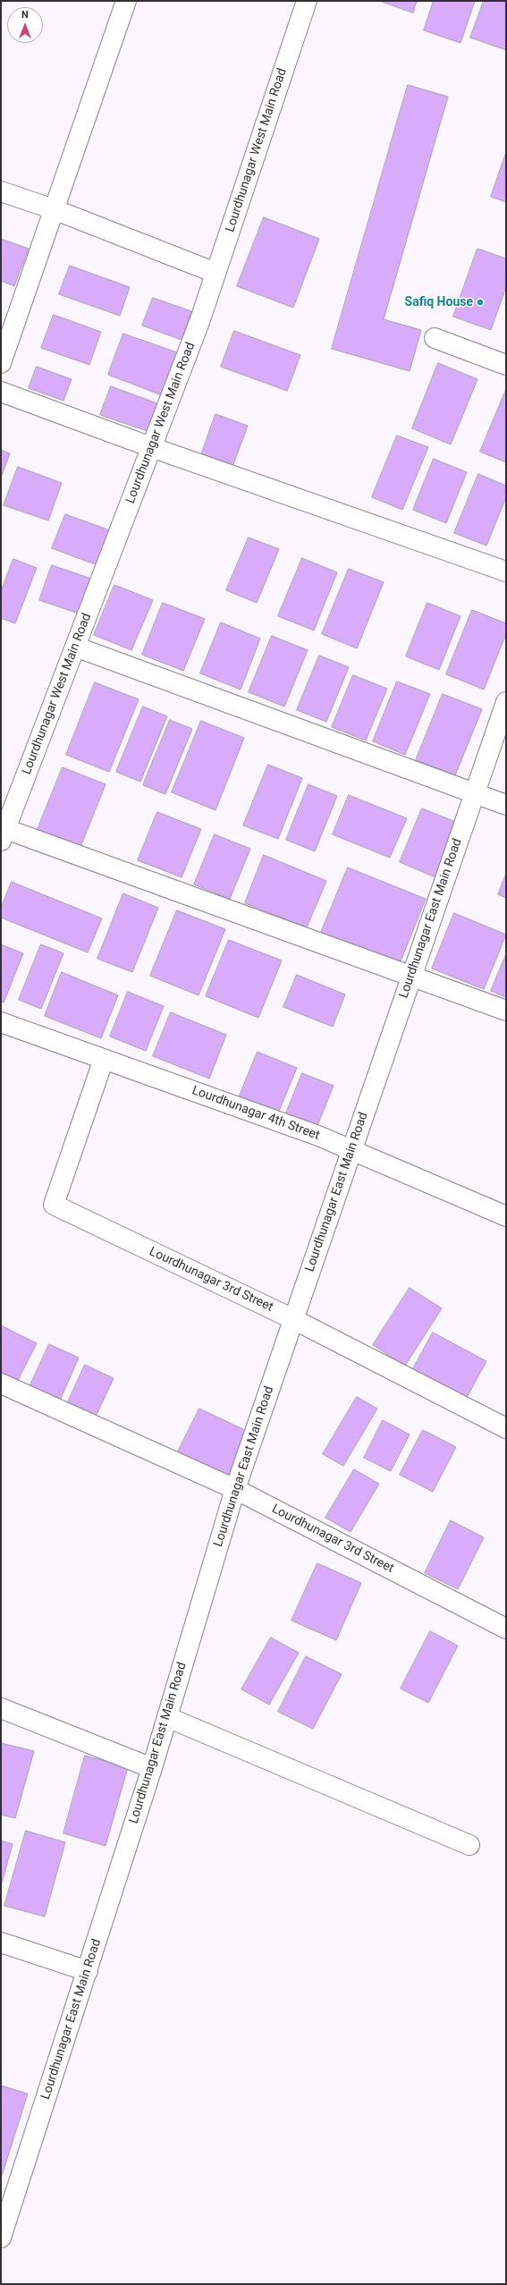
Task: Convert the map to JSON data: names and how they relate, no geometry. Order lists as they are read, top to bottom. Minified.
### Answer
{"streets":{"street":["Lourdhunagar West Main Road","Lourdhunagar East Main Road","Lourdhunagar 4th Street","Lourdhunagar 3rd Street"]},"crossings":[["Lourdhunagar East Main Road","Lourdhunagar 4th Street"],["Lourdhunagar East Main Road","Lourdhunagar 3rd Street"],["Lourdhunagar 4th Street","Lourdhunagar 3rd Street"]],"places":["Safiq House"],"north":"top"}
